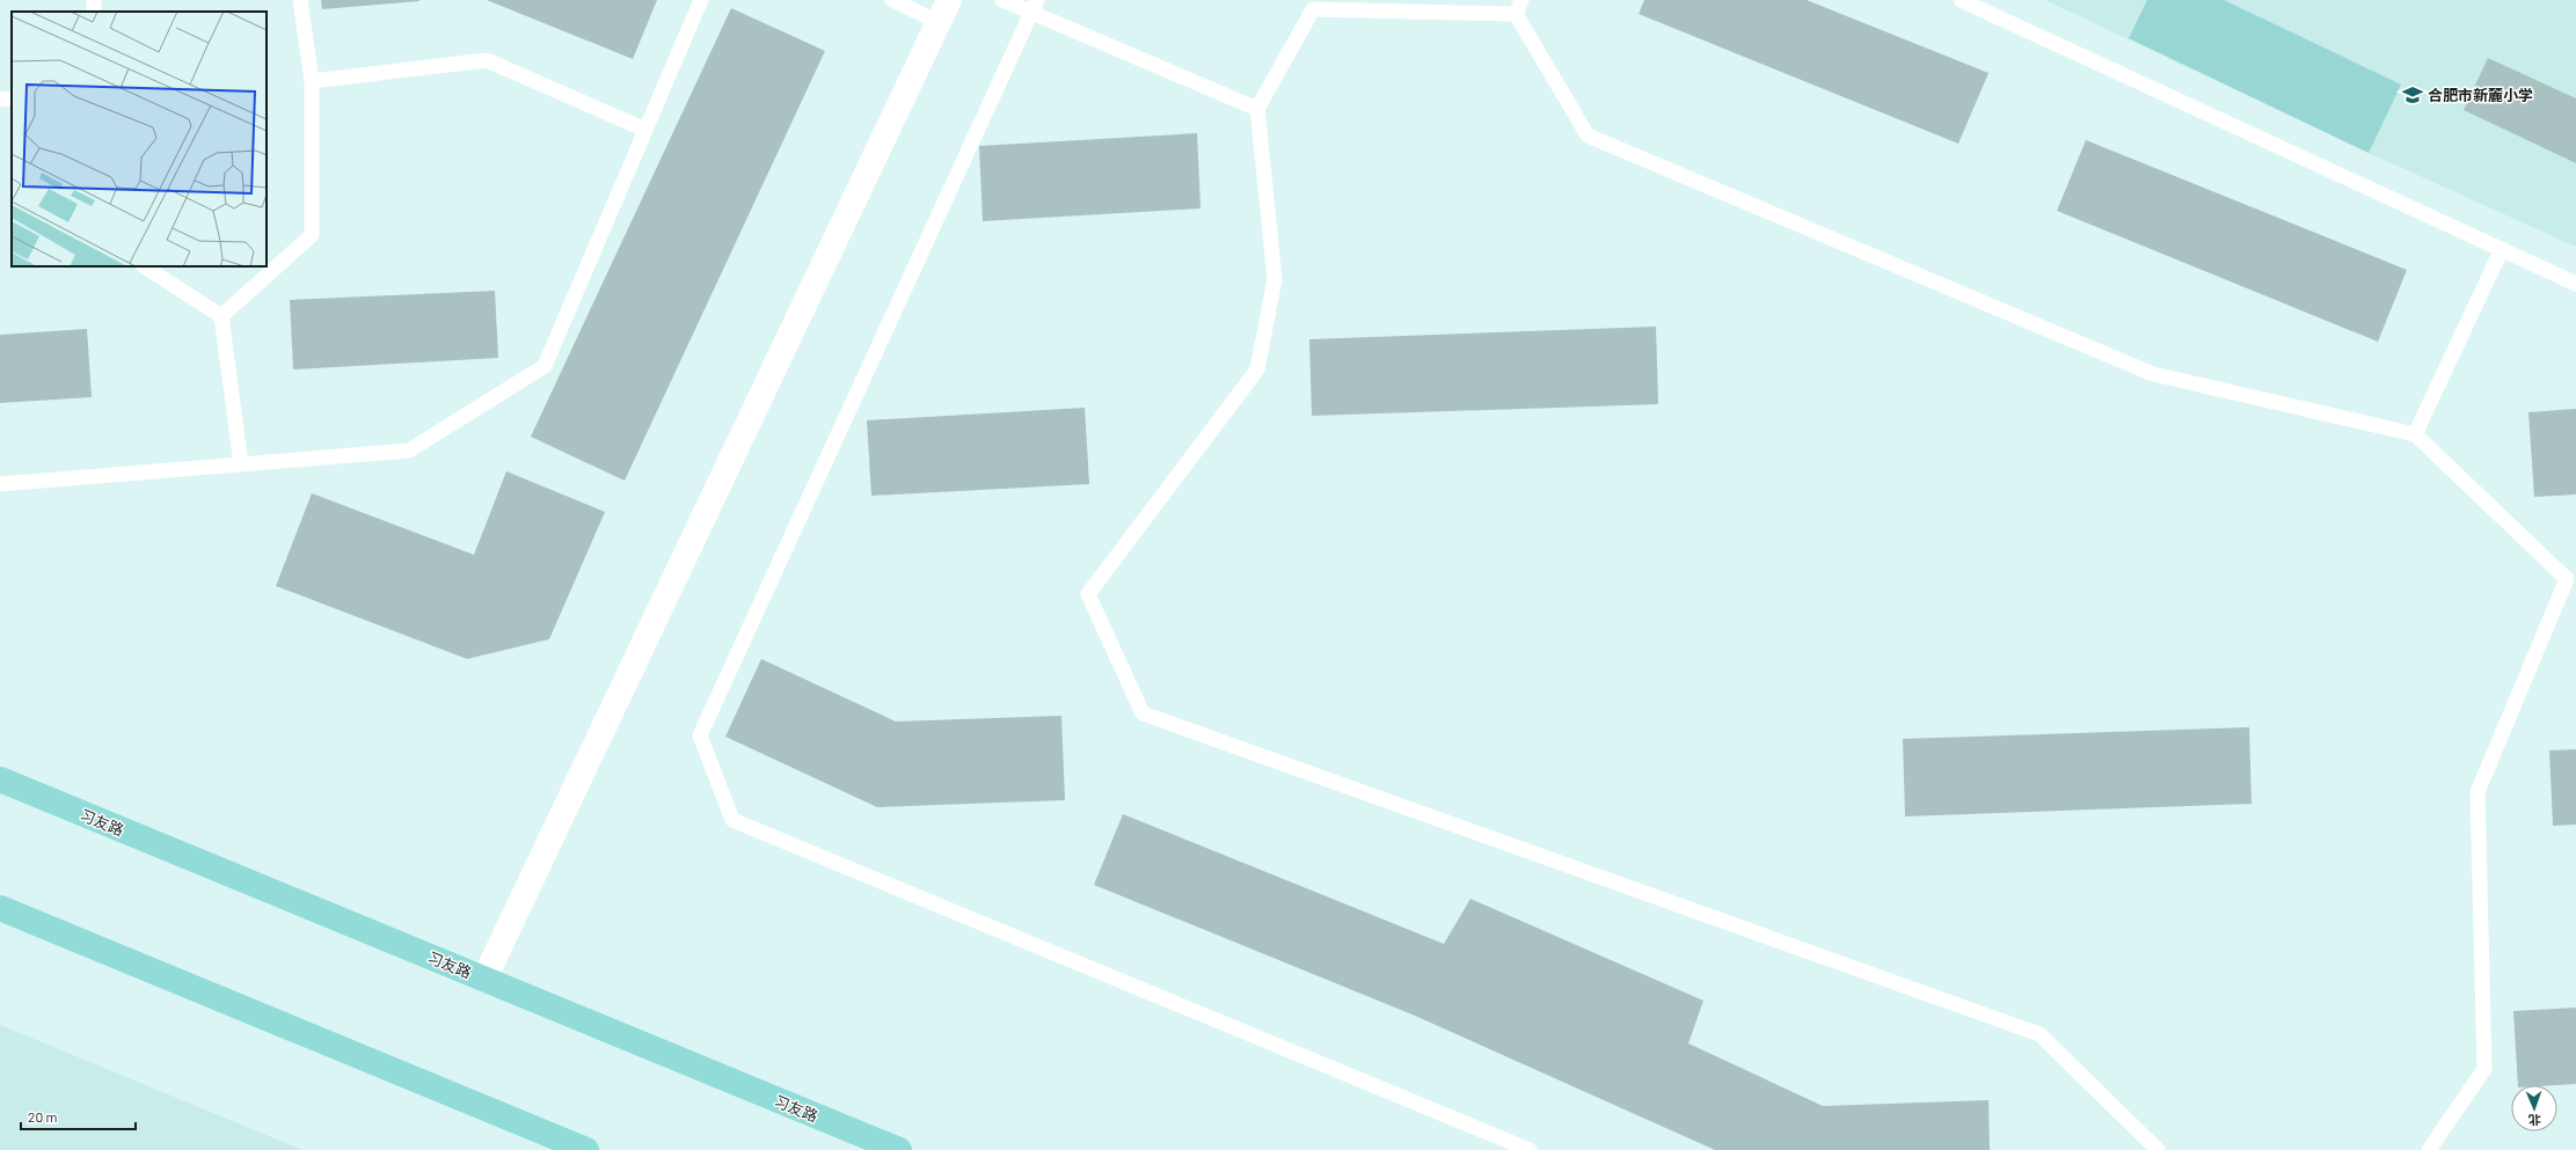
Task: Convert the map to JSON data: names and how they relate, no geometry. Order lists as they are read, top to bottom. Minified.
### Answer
{"streets":{"main road":["习友路"]},"places":{"school or university":["合肥市新麓小学"]},"scale_bar":"20 m","north":"bottom"}
